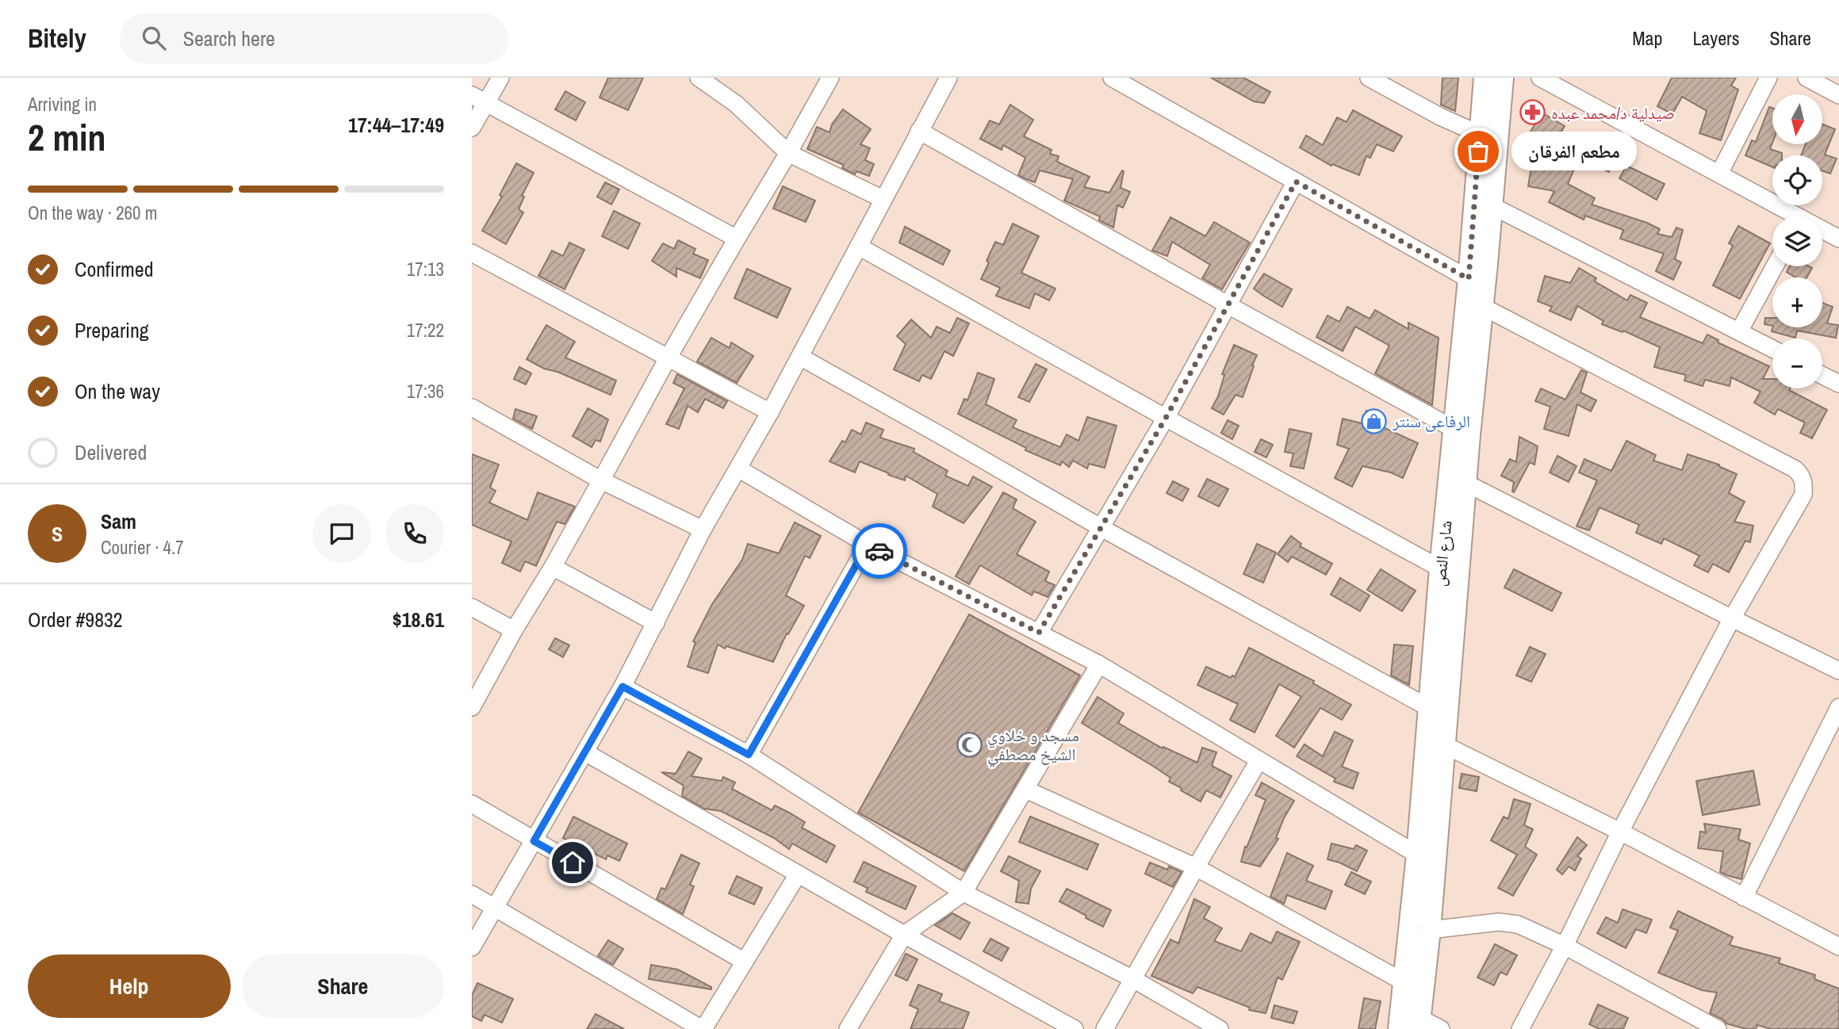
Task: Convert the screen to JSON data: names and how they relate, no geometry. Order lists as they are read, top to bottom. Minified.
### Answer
{"streets":{"main road":["شارع النص"]},"places":{"pharmacy":["صيدلية د/محمد عبده"],"other":["مطعم الفرقان"],"shop":["الرفاعى سنتر"],"mosque":["مسجد و خلاوي الشيخ مصطفي"]},"north":"bottom","page":{"header":"Bitely","search":"Search here","nav":["Map","Layers","Share"],"heading":["2 min","Arriving in","17:44–17:49"],"panel":["Sam","Courier · 4.7","Order #9832","$18.61"],"map_buttons":["+","−"],"bubble":"مطعم الفرقان","bar":"On the way · 260 m","list":[["Confirmed","17:13"],["Preparing","17:22"],["On the way","17:36"],"Delivered"],"round":"S","buttons":["Help","Share"]}}
